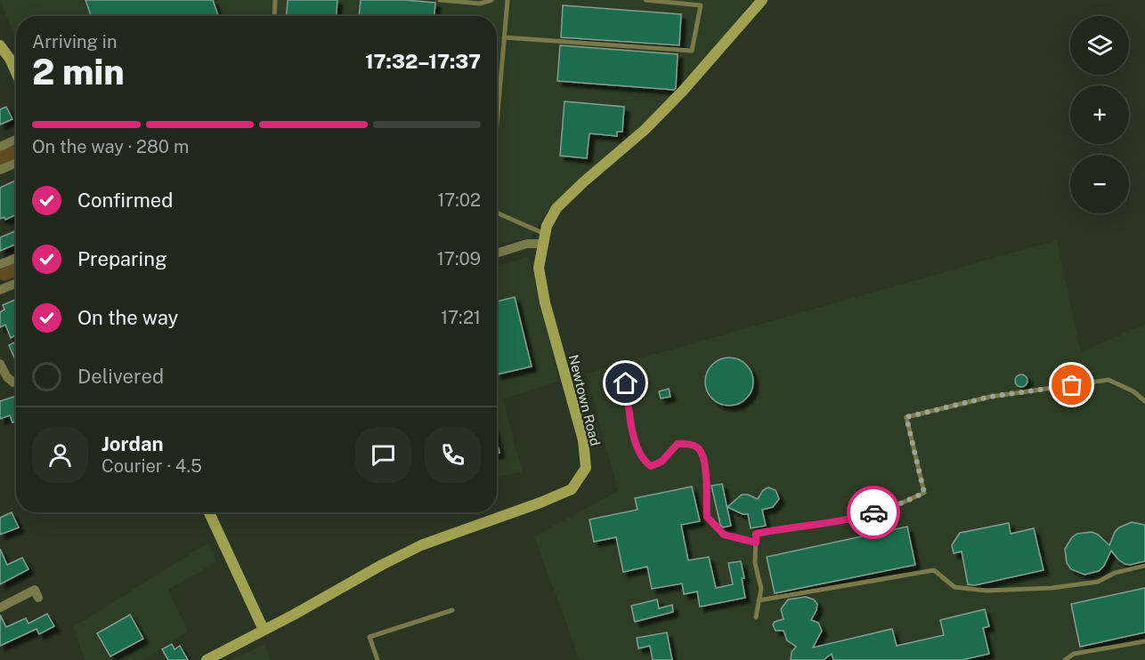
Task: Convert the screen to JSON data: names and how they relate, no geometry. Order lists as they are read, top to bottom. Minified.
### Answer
{"streets":{"street":["Newtown Road"]},"page":{"map_buttons":["+","−"],"heading":["2 min","Arriving in","17:32–17:37"],"panel":["Jordan","Courier · 4.5"],"bar":"On the way · 280 m","list":[["Confirmed","17:02"],["Preparing","17:09"],["On the way","17:21"],"Delivered"]}}
